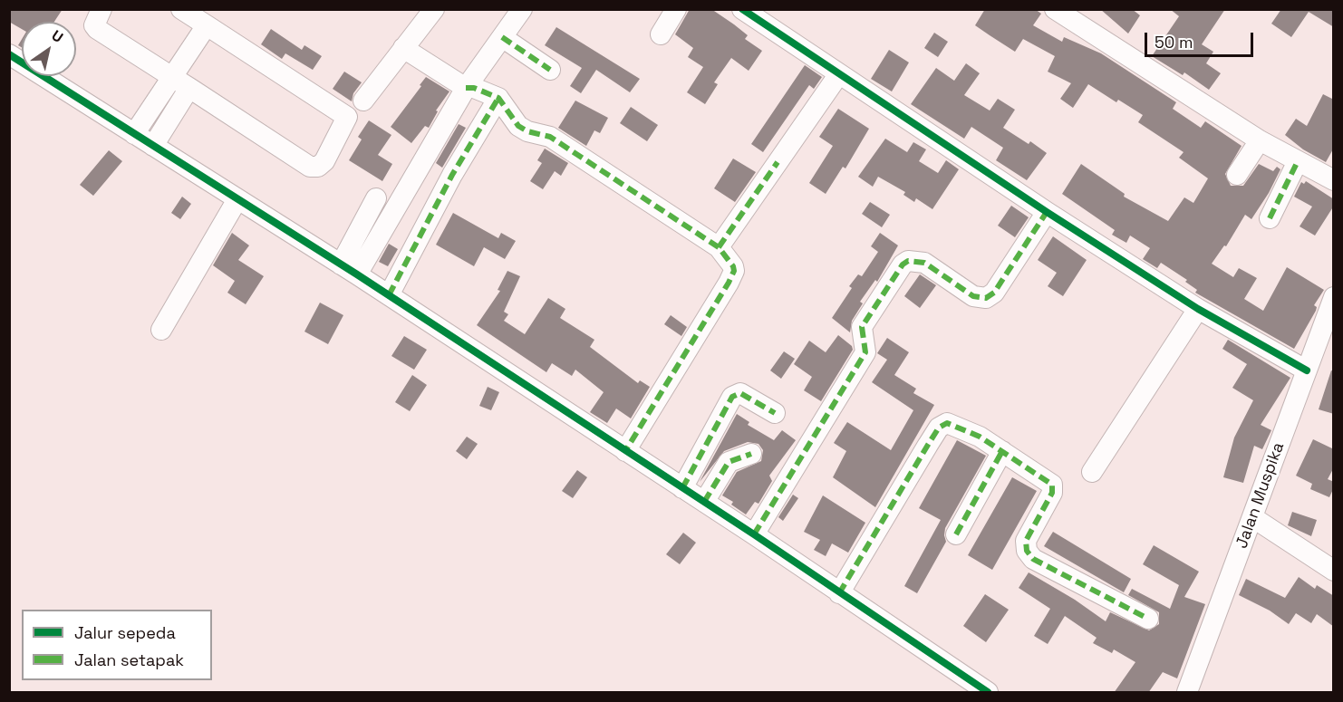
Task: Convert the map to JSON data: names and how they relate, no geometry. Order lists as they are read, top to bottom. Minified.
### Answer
{"streets":{"street":["Jalan Muspika"]},"legend":["Jalur sepeda","Jalan setapak"],"scale_bar":"50 m","north":"top right"}
